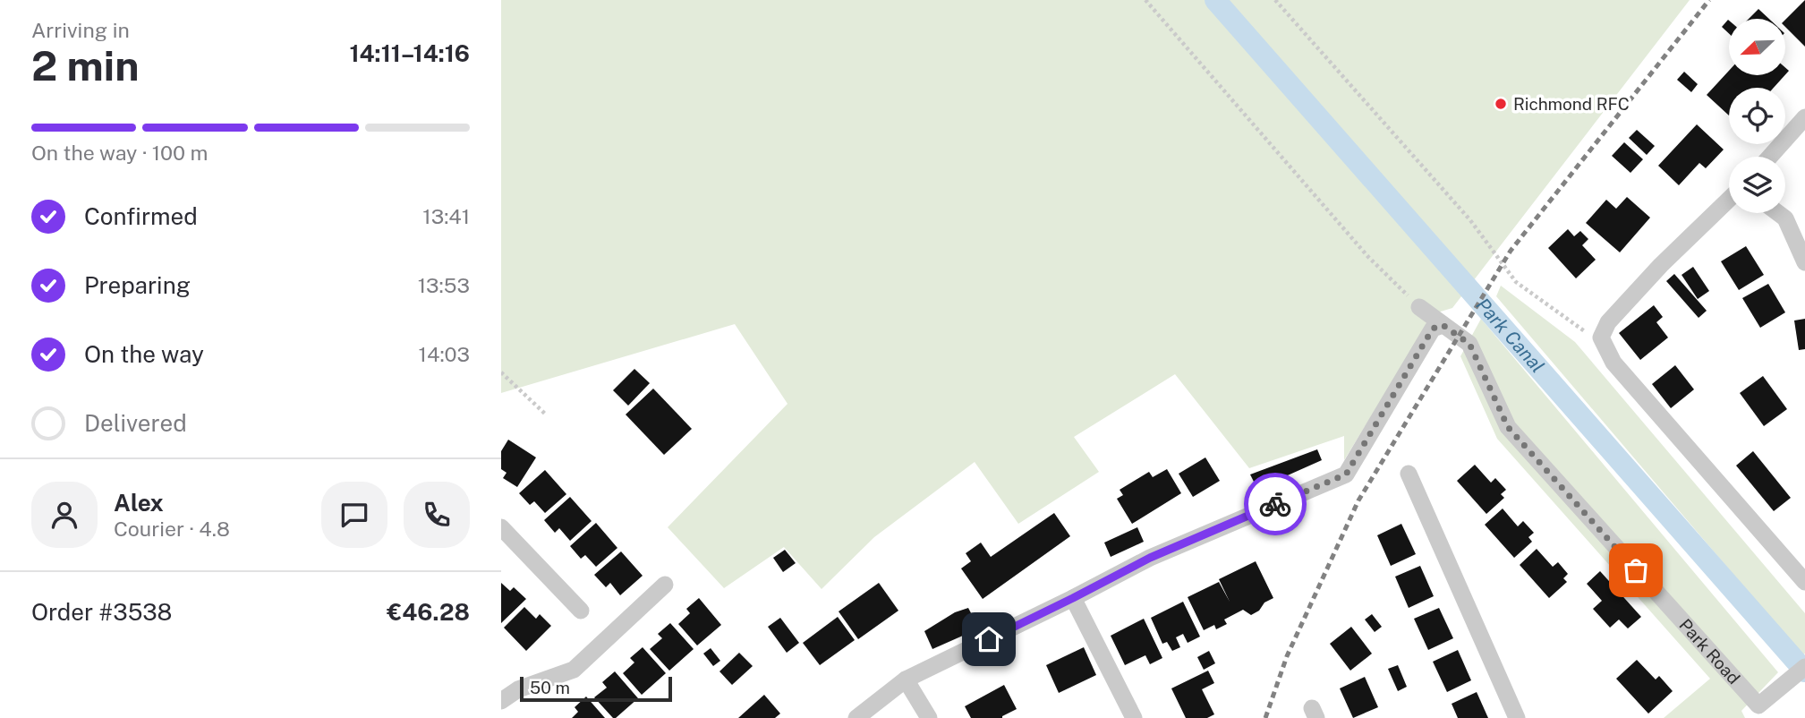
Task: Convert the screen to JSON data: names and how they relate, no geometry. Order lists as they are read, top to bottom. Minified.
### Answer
{"streets":{"street":["Park Road"]},"water":["Park Canal"],"places":["Richmond RFC"],"scale_bar":"50 m","north":"bottom left","page":{"heading":["2 min","Arriving in","14:11–14:16"],"panel":["Alex","Courier · 4.8","Order #3538","€46.28"],"bar":"On the way · 100 m","list":[["Confirmed","13:41"],["Preparing","13:53"],["On the way","14:03"],"Delivered"],"scale":"50 m"}}
